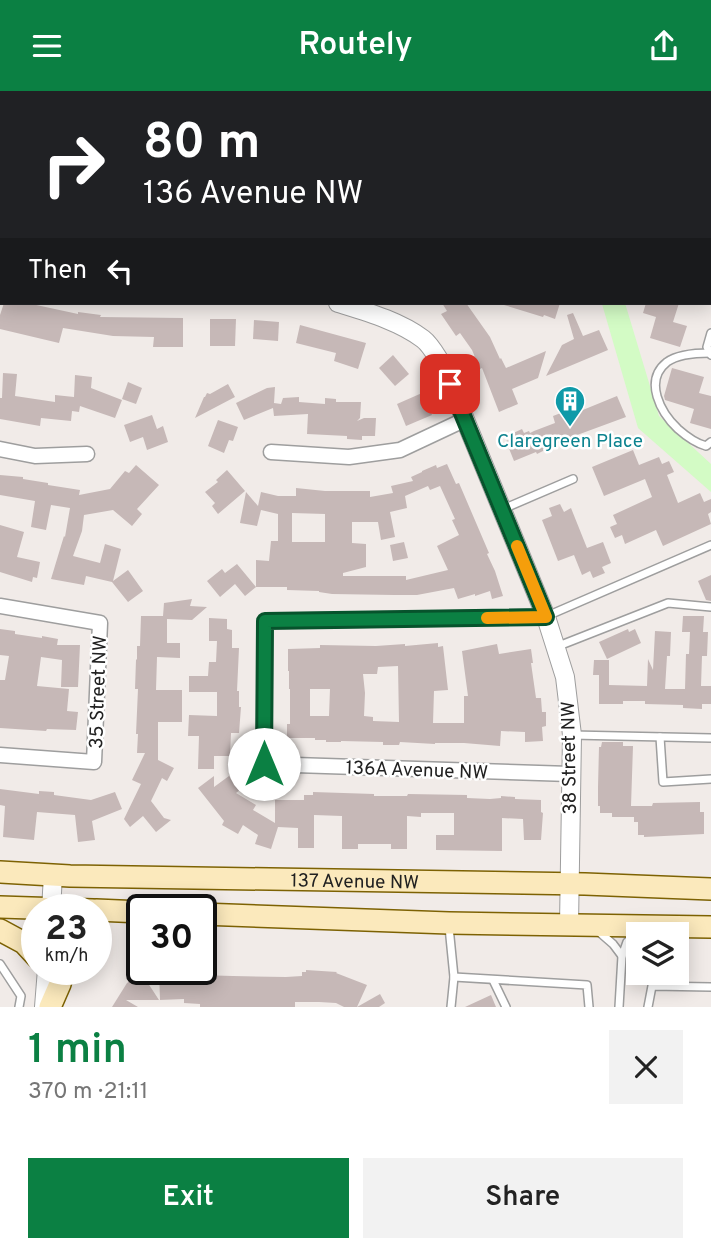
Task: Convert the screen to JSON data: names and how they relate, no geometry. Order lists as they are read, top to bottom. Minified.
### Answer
{"streets":{"main road":["137 Avenue NW"],"street":["35 Street NW","38 Street NW","136A Avenue NW"]},"crossings":[["38 Street NW","136A Avenue NW"],["38 Street NW","137 Avenue NW"]],"places":{"building":["Claregreen Place"]},"page":{"header":"Routely","turn":["80 m","136 Avenue NW"],"then":"Then","speed":"23 km/h","limit":"30","heading":["1 min","370 m · 21:11"],"buttons":["Exit","Share"]}}
